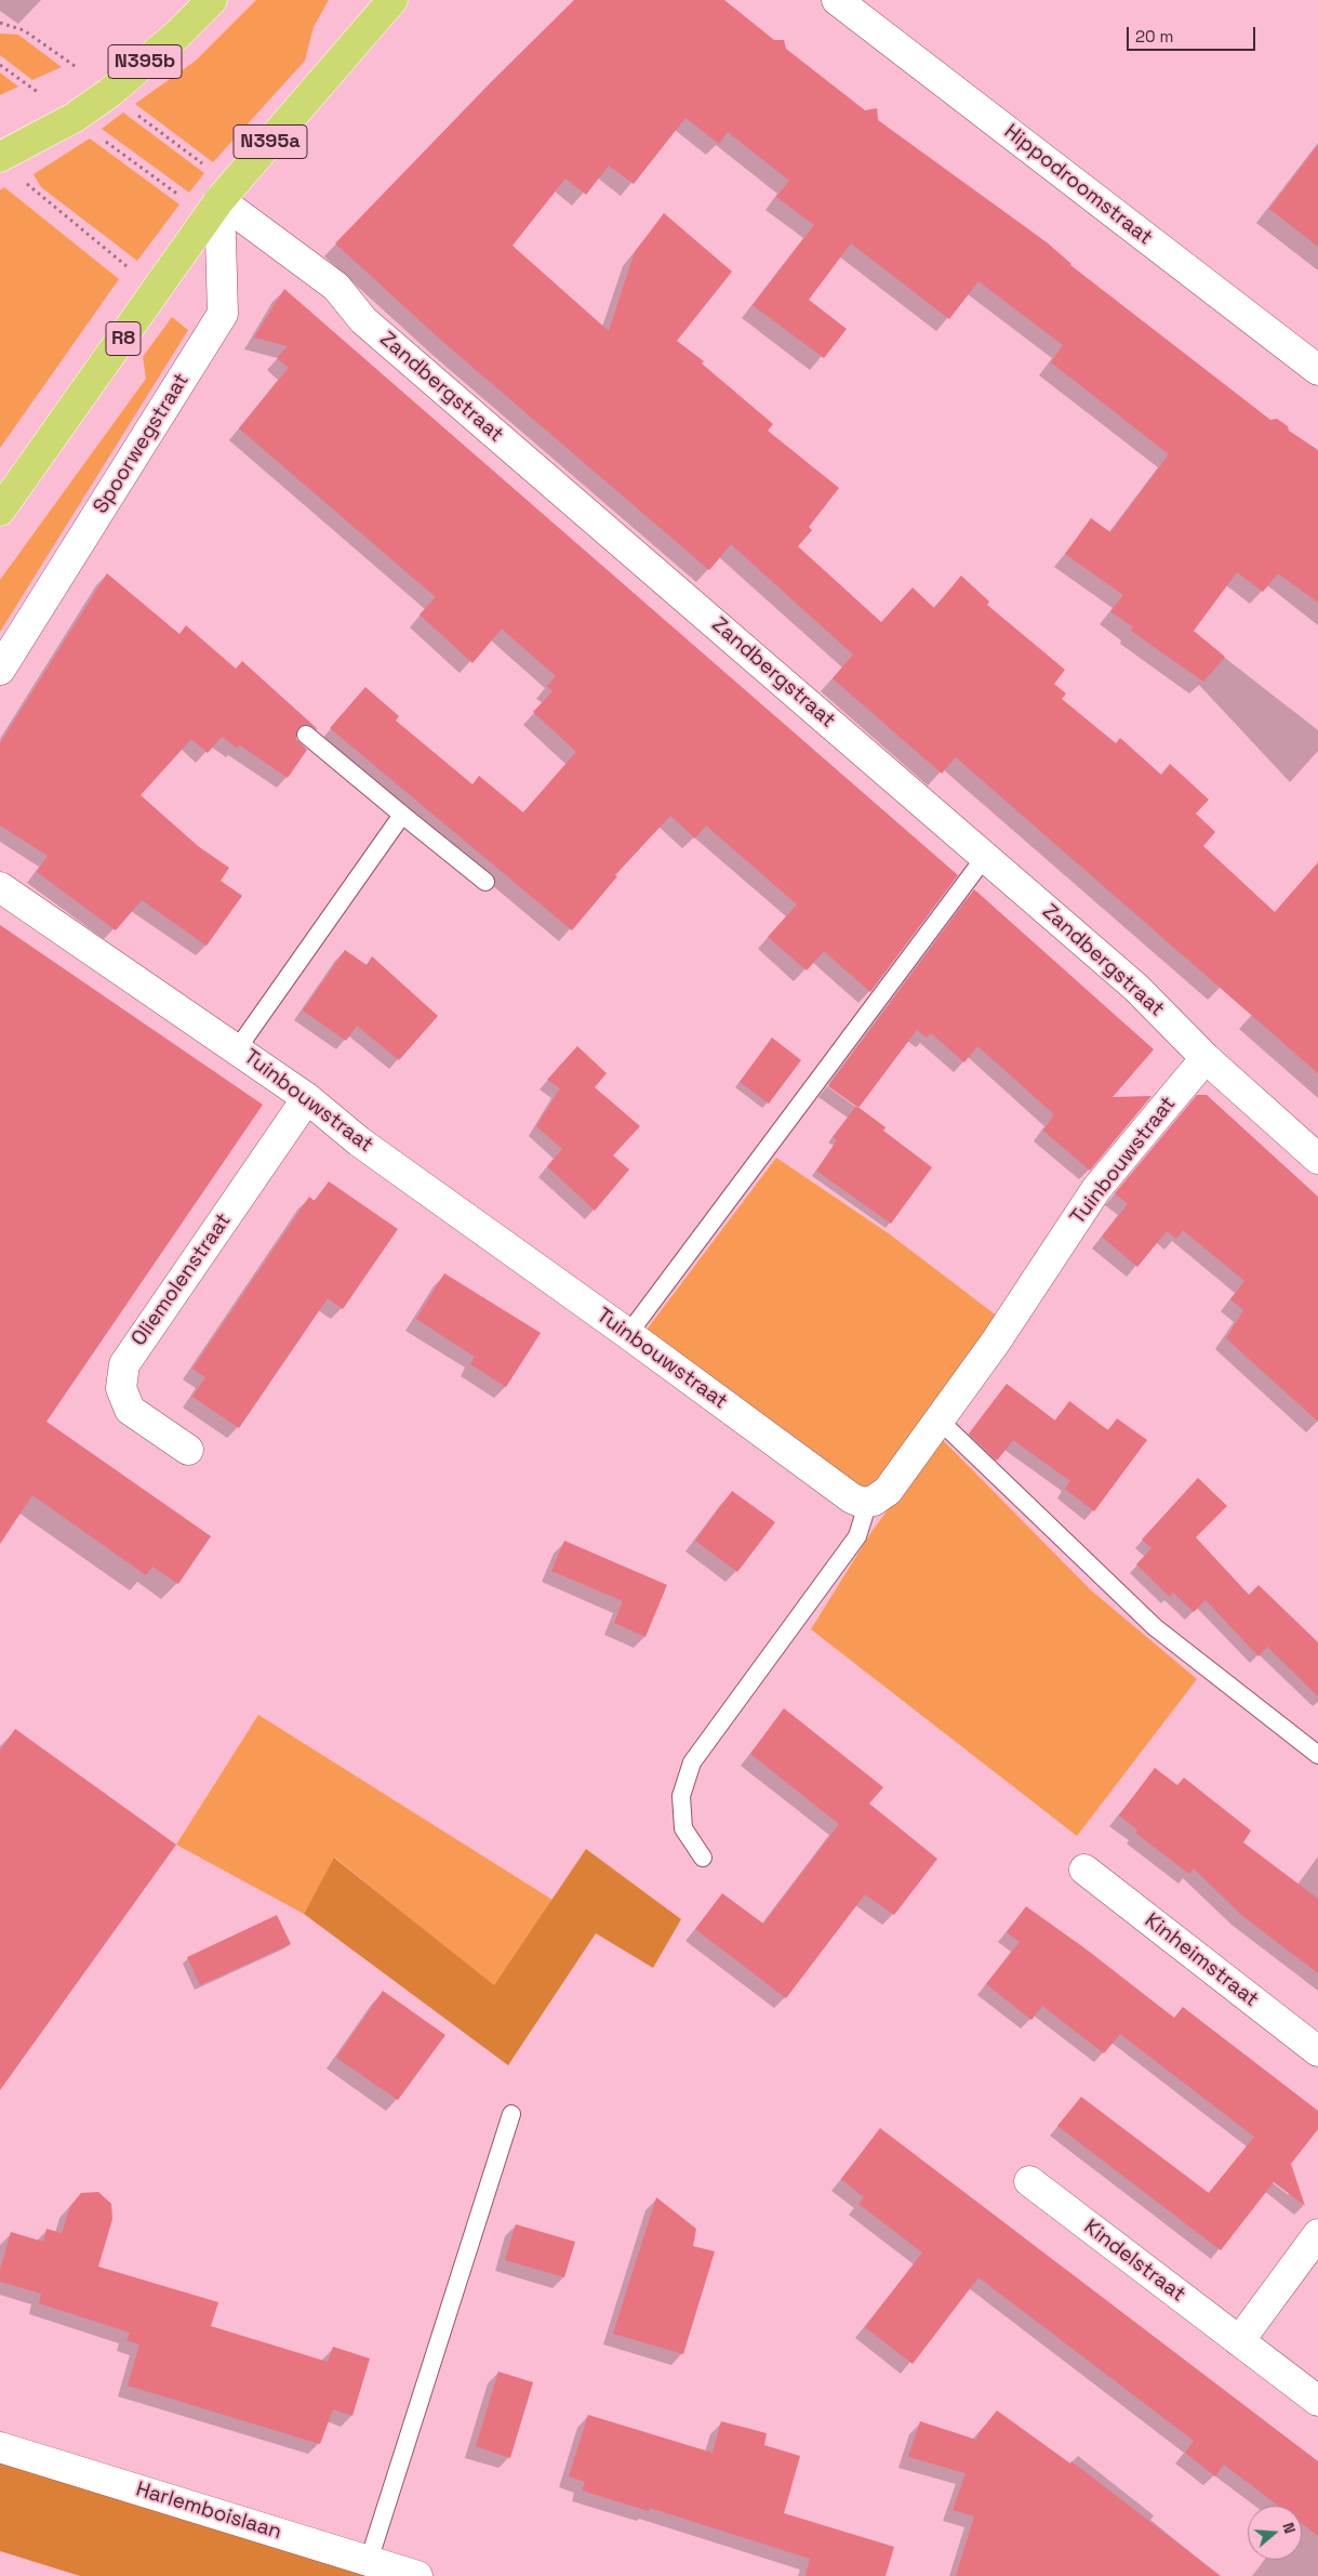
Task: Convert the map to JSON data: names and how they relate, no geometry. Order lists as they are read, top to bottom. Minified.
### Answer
{"streets":{"highway":["N395b","N395a","R8"],"street":["Hippodroomstraat","Zandbergstraat","Spoorwegstraat","Tuinbouwstraat","Oliemolenstraat","Kinheimstraat","Kindelstraat","Harlemboislaan"]},"crossings":[["N395a","R8"],["N395a","Zandbergstraat"],["N395a","Spoorwegstraat"],["R8","Zandbergstraat"],["R8","Spoorwegstraat"],["Zandbergstraat","Spoorwegstraat"],["Zandbergstraat","Tuinbouwstraat"],["Tuinbouwstraat","Oliemolenstraat"]],"scale_bar":"20 m","north":"right"}
